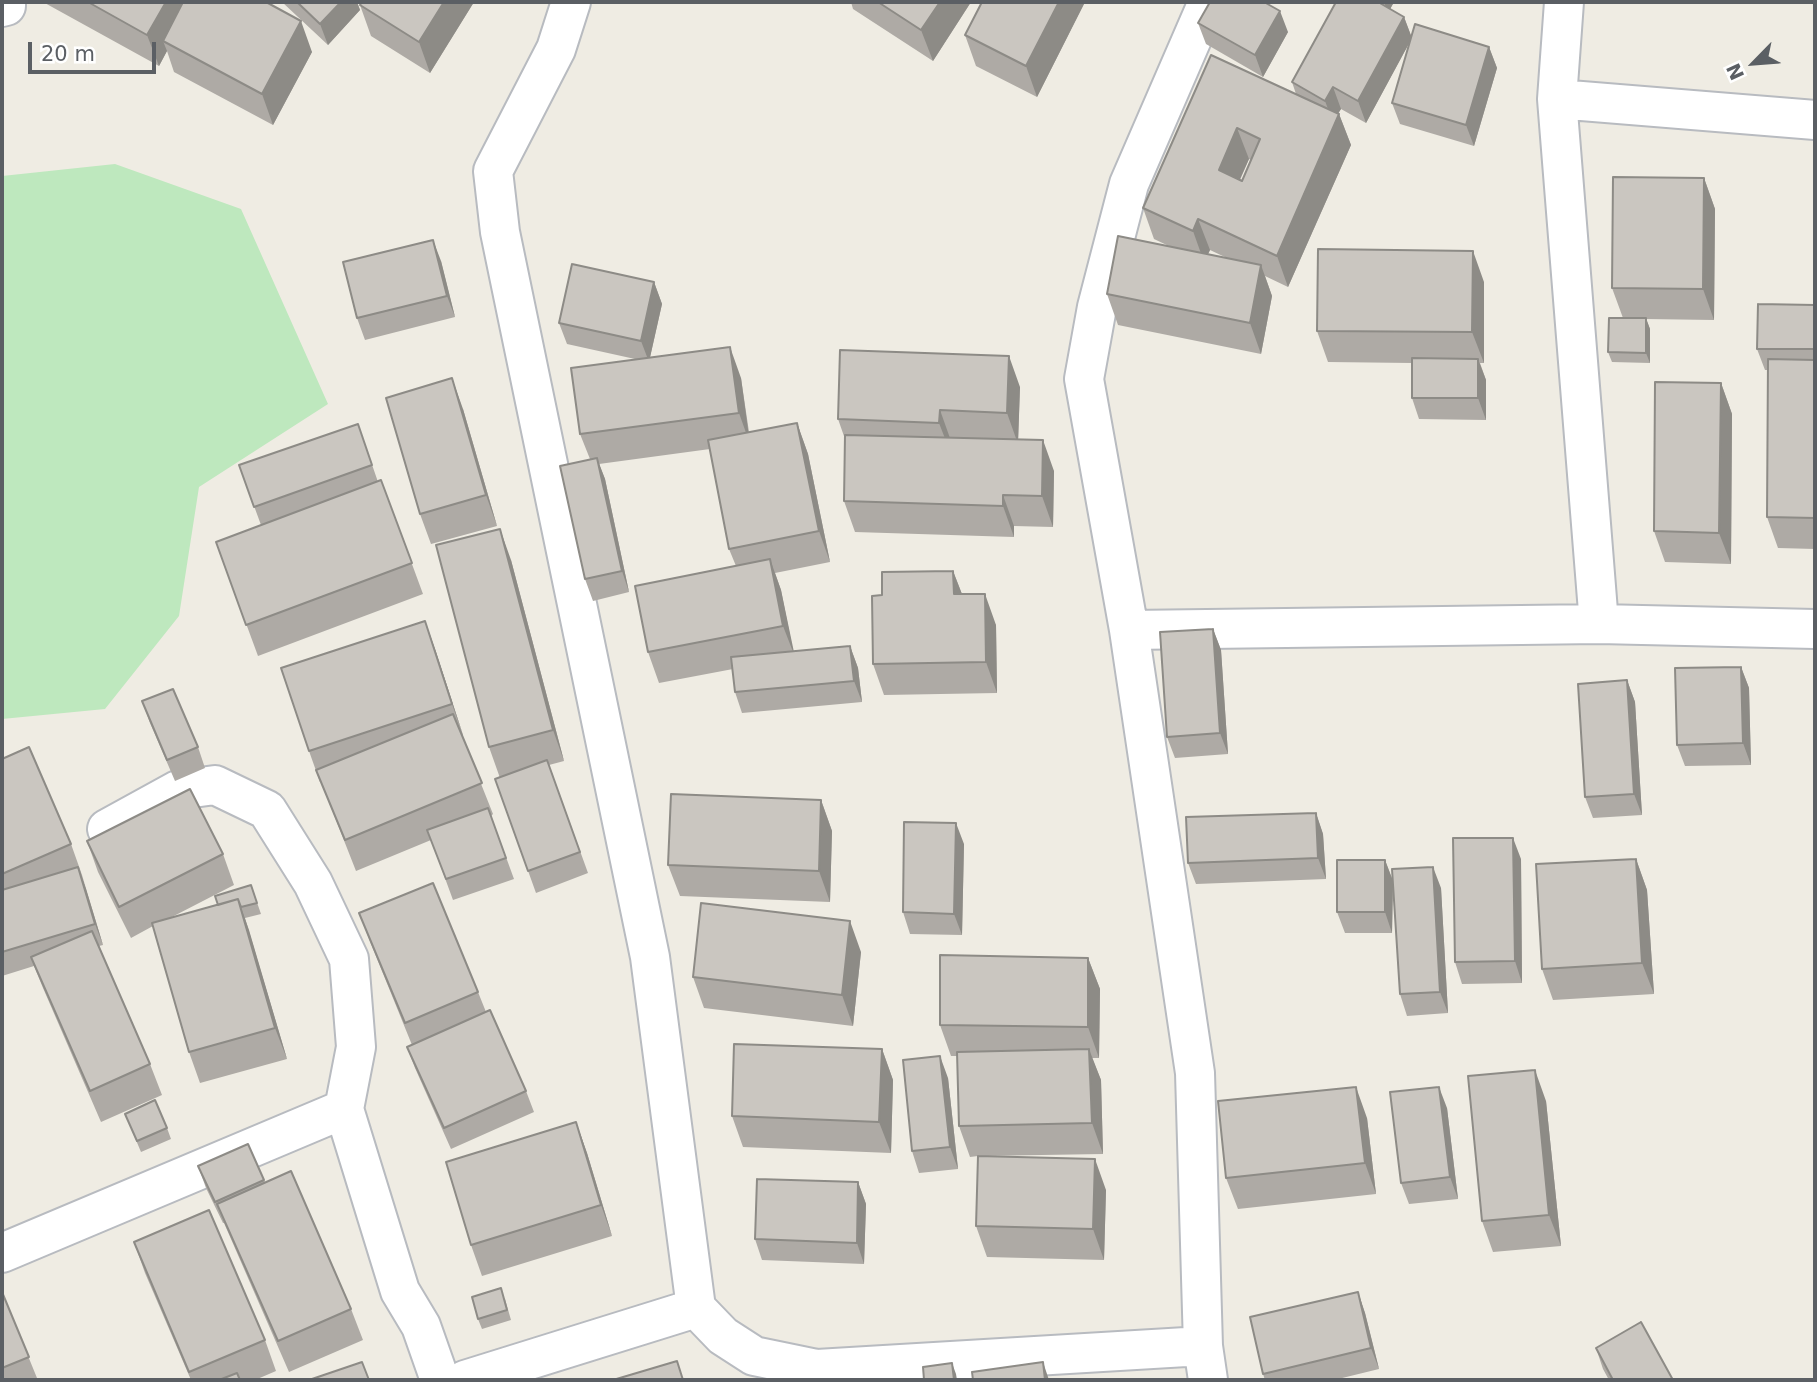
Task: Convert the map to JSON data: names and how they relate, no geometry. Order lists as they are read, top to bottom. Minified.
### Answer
{"scale_bar":"20 m","north":"bottom left"}
